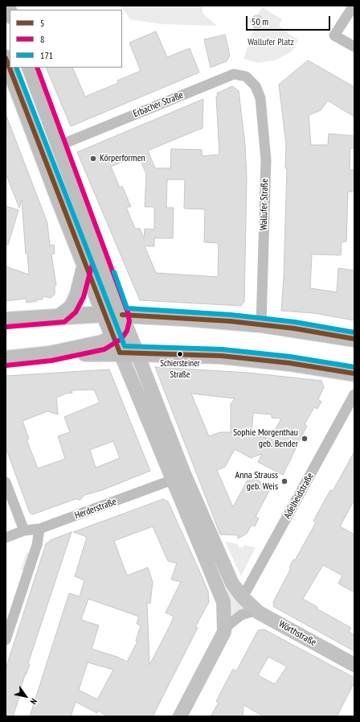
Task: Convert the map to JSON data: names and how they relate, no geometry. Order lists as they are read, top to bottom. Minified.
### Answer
{"streets":{"street":["Erbacher Straße","Wallufer Straße","Adelheidstraße","Herderstraße","Wörthstraße"]},"crossings":[["Erbacher Straße","Wallufer Straße"],["Adelheidstraße","Wörthstraße"]],"parks":["Wallufer Platz"],"places":["Körperformen","Schiersteiner Straße","Sophie Morgenthau geb. Bender","Anna Strauss geb. Weis"],"lines":["transit line 5","transit line 8","transit line 171"],"legend":["5","8","171"],"scale_bar":"50 m","north":"bottom right"}
